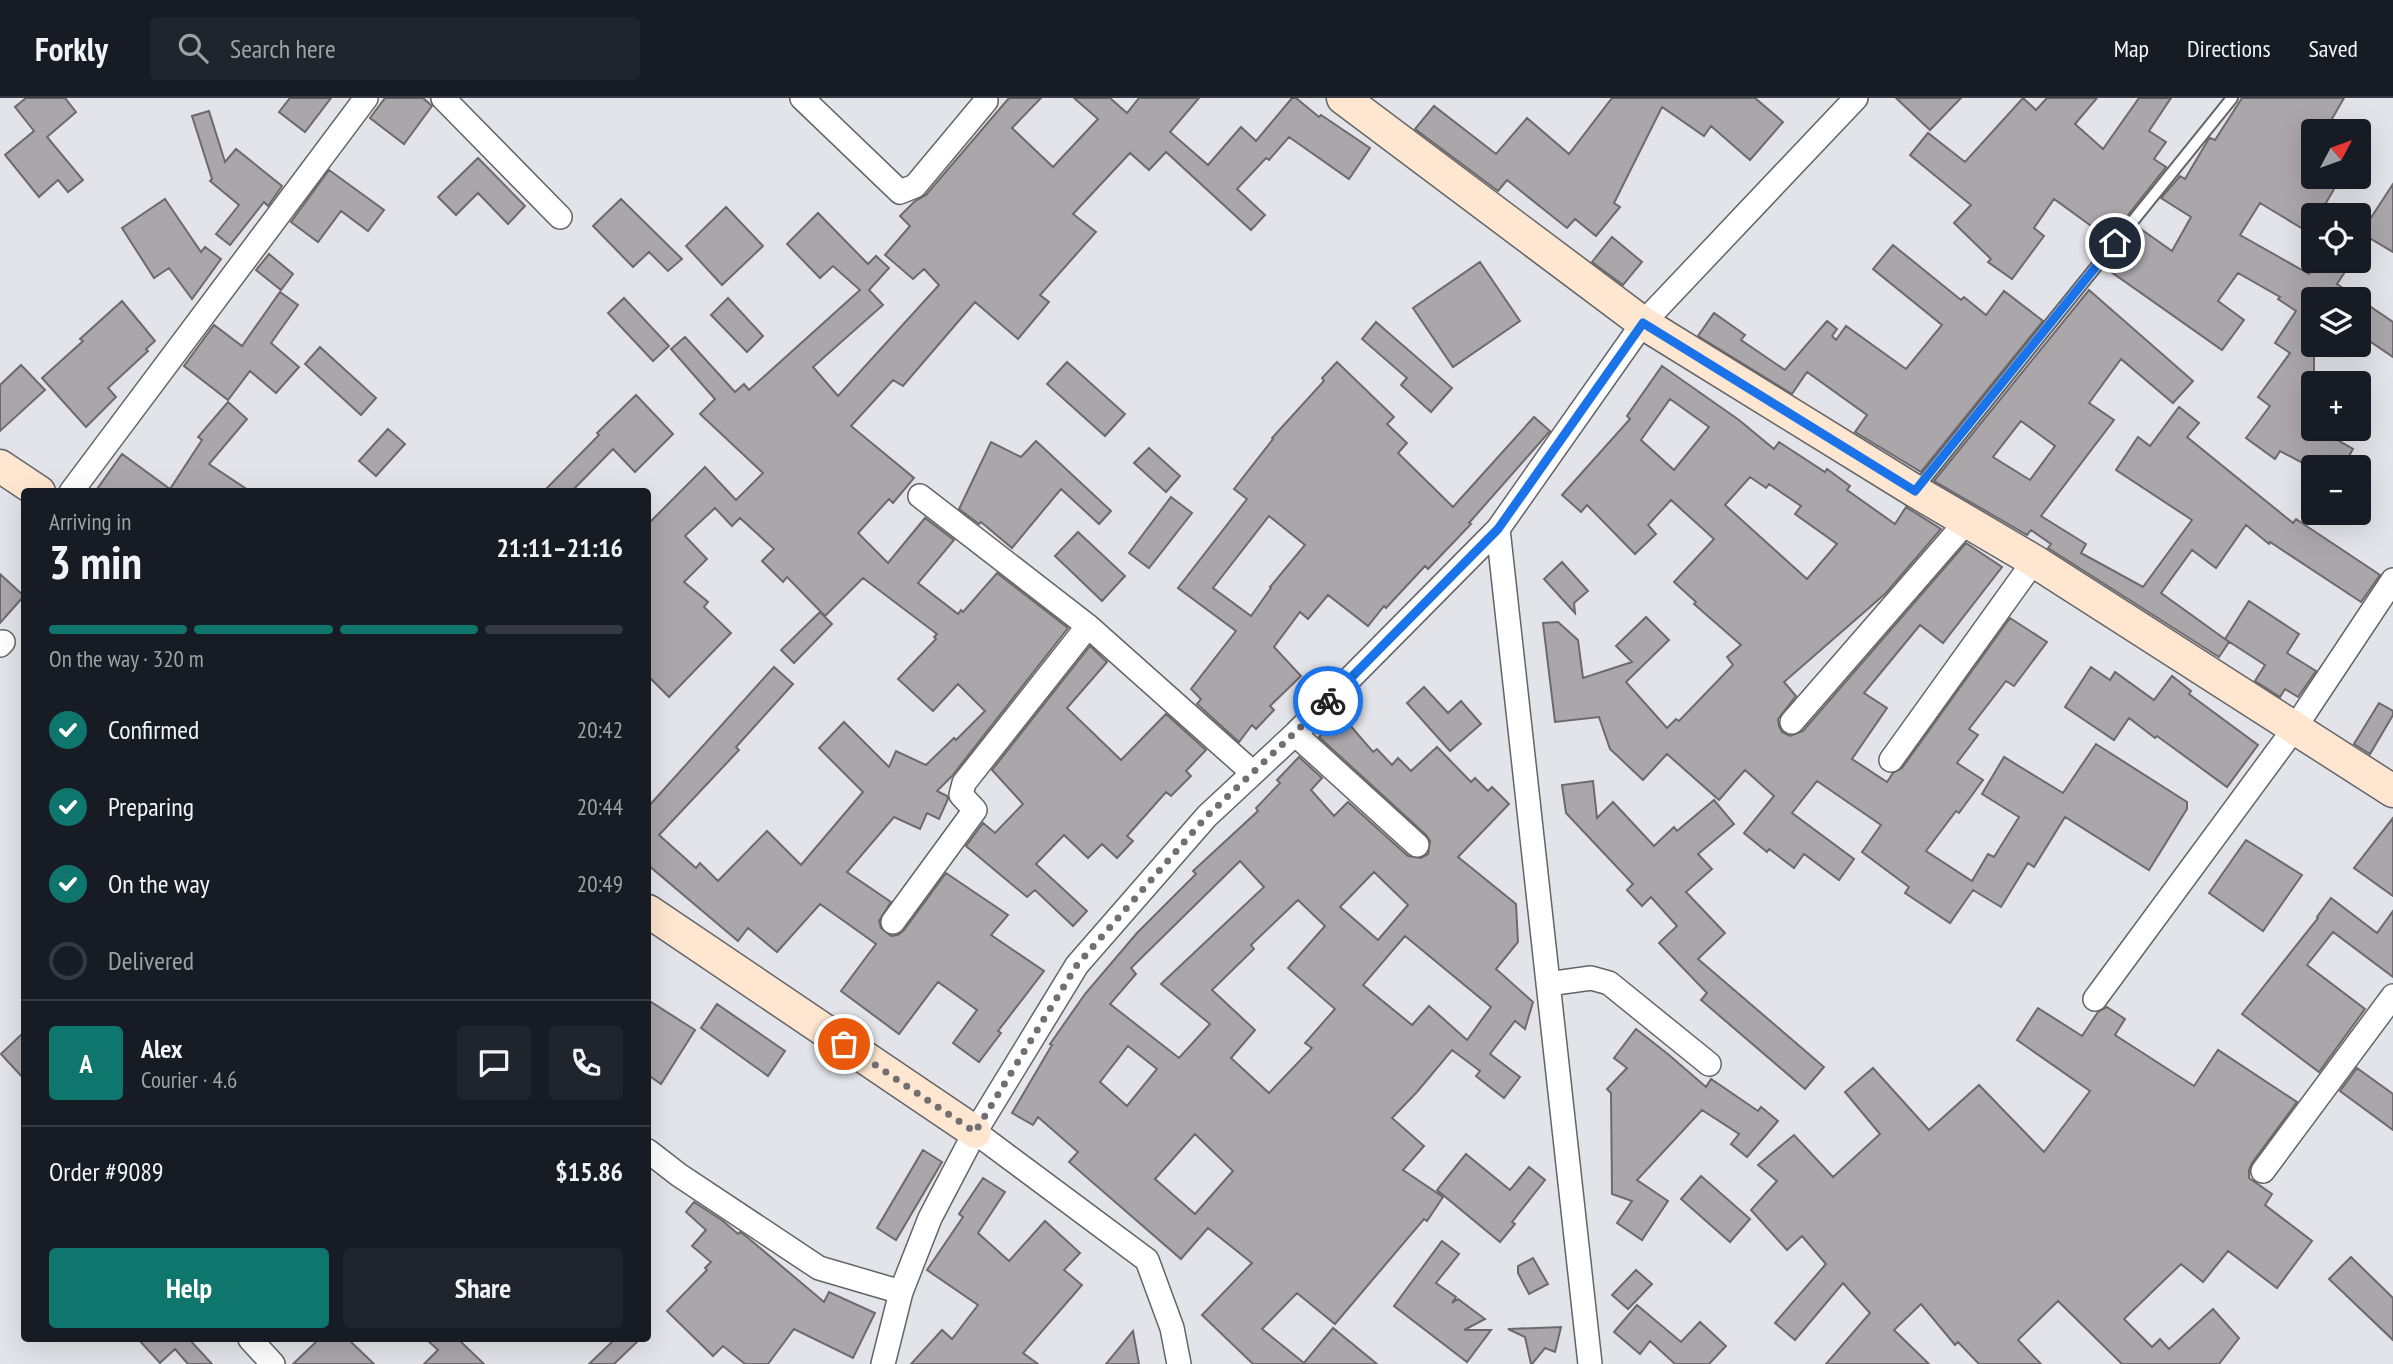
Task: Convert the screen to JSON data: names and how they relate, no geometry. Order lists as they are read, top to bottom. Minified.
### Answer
{"north":"top right","page":{"header":"Forkly","search":"Search here","nav":["Map","Directions","Saved"],"map_buttons":["+","−"],"heading":["3 min","Arriving in","21:11–21:16"],"panel":["Alex","Courier · 4.6","Order #9089","$15.86"],"bar":"On the way · 320 m","list":[["Confirmed","20:42"],["Preparing","20:44"],["On the way","20:49"],"Delivered"],"round":"A","buttons":["Help","Share"]}}
